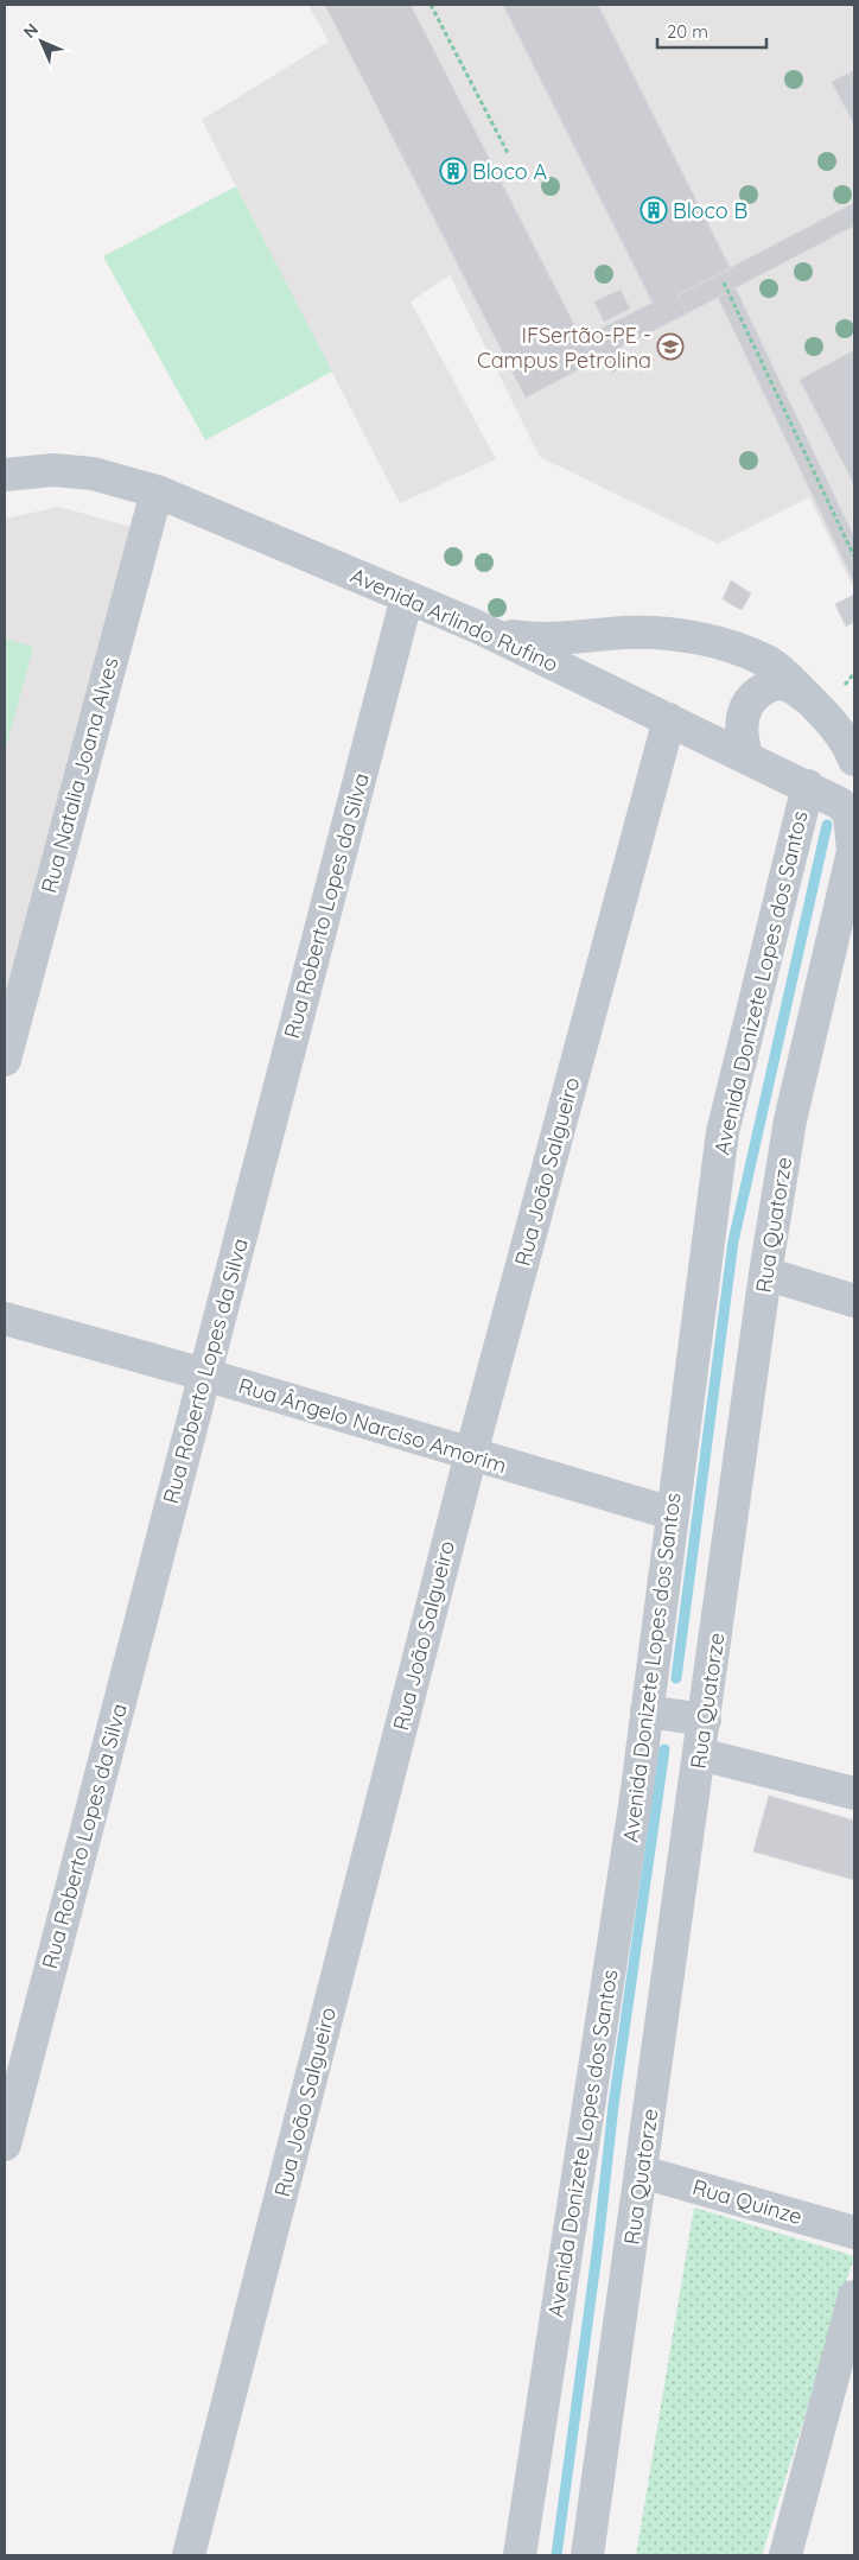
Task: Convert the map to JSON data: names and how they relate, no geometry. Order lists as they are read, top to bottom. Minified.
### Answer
{"streets":{"street":["Avenida Arlindo Rufino","Rua Natalia Joana Alves","Rua Roberto Lopes da Silva","Avenida Donizete Lopes dos Santos","Rua João Salgueiro","Rua Quatorze","Rua Ângelo Narciso Amorim","Rua Quinze"]},"crossings":[["Avenida Arlindo Rufino","Rua Natalia Joana Alves"],["Avenida Arlindo Rufino","Rua Roberto Lopes da Silva"],["Avenida Arlindo Rufino","Avenida Donizete Lopes dos Santos"],["Avenida Arlindo Rufino","Rua João Salgueiro"],["Avenida Arlindo Rufino","Rua Quatorze"],["Rua Roberto Lopes da Silva","Rua Ângelo Narciso Amorim"],["Avenida Donizete Lopes dos Santos","Rua Ângelo Narciso Amorim"],["Rua João Salgueiro","Rua Ângelo Narciso Amorim"],["Rua Quatorze","Rua Quinze"]],"places":{"building":["Bloco A","Bloco B"],"school or university":["IFSertão-PE - Campus Petrolina"]},"scale_bar":"20 m","north":"top left"}
